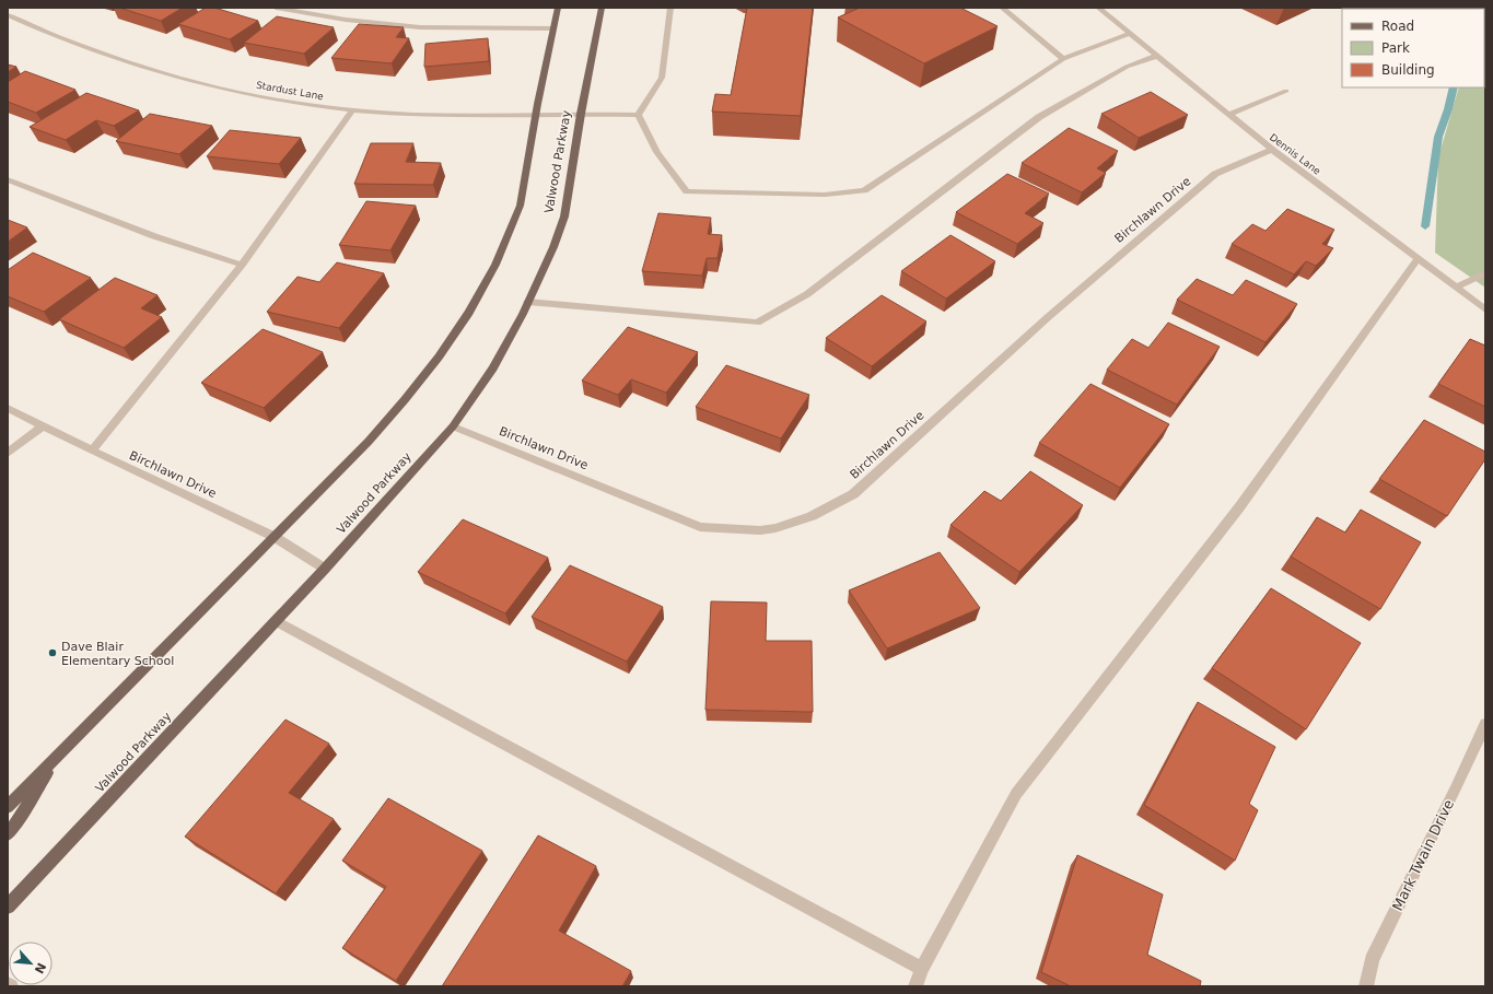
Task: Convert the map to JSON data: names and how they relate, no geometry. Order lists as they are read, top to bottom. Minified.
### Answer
{"streets":{"main road":["Valwood Parkway"],"street":["Stardust Lane","Dennis Lane","Birchlawn Drive","Mark Twain Drive"]},"crossings":[["Stardust Lane","Valwood Parkway"],["Dennis Lane","Birchlawn Drive"],["Valwood Parkway","Birchlawn Drive"]],"places":["Dave Blair Elementary School"],"legend":["Road","Park","Building"],"north":"bottom right"}
